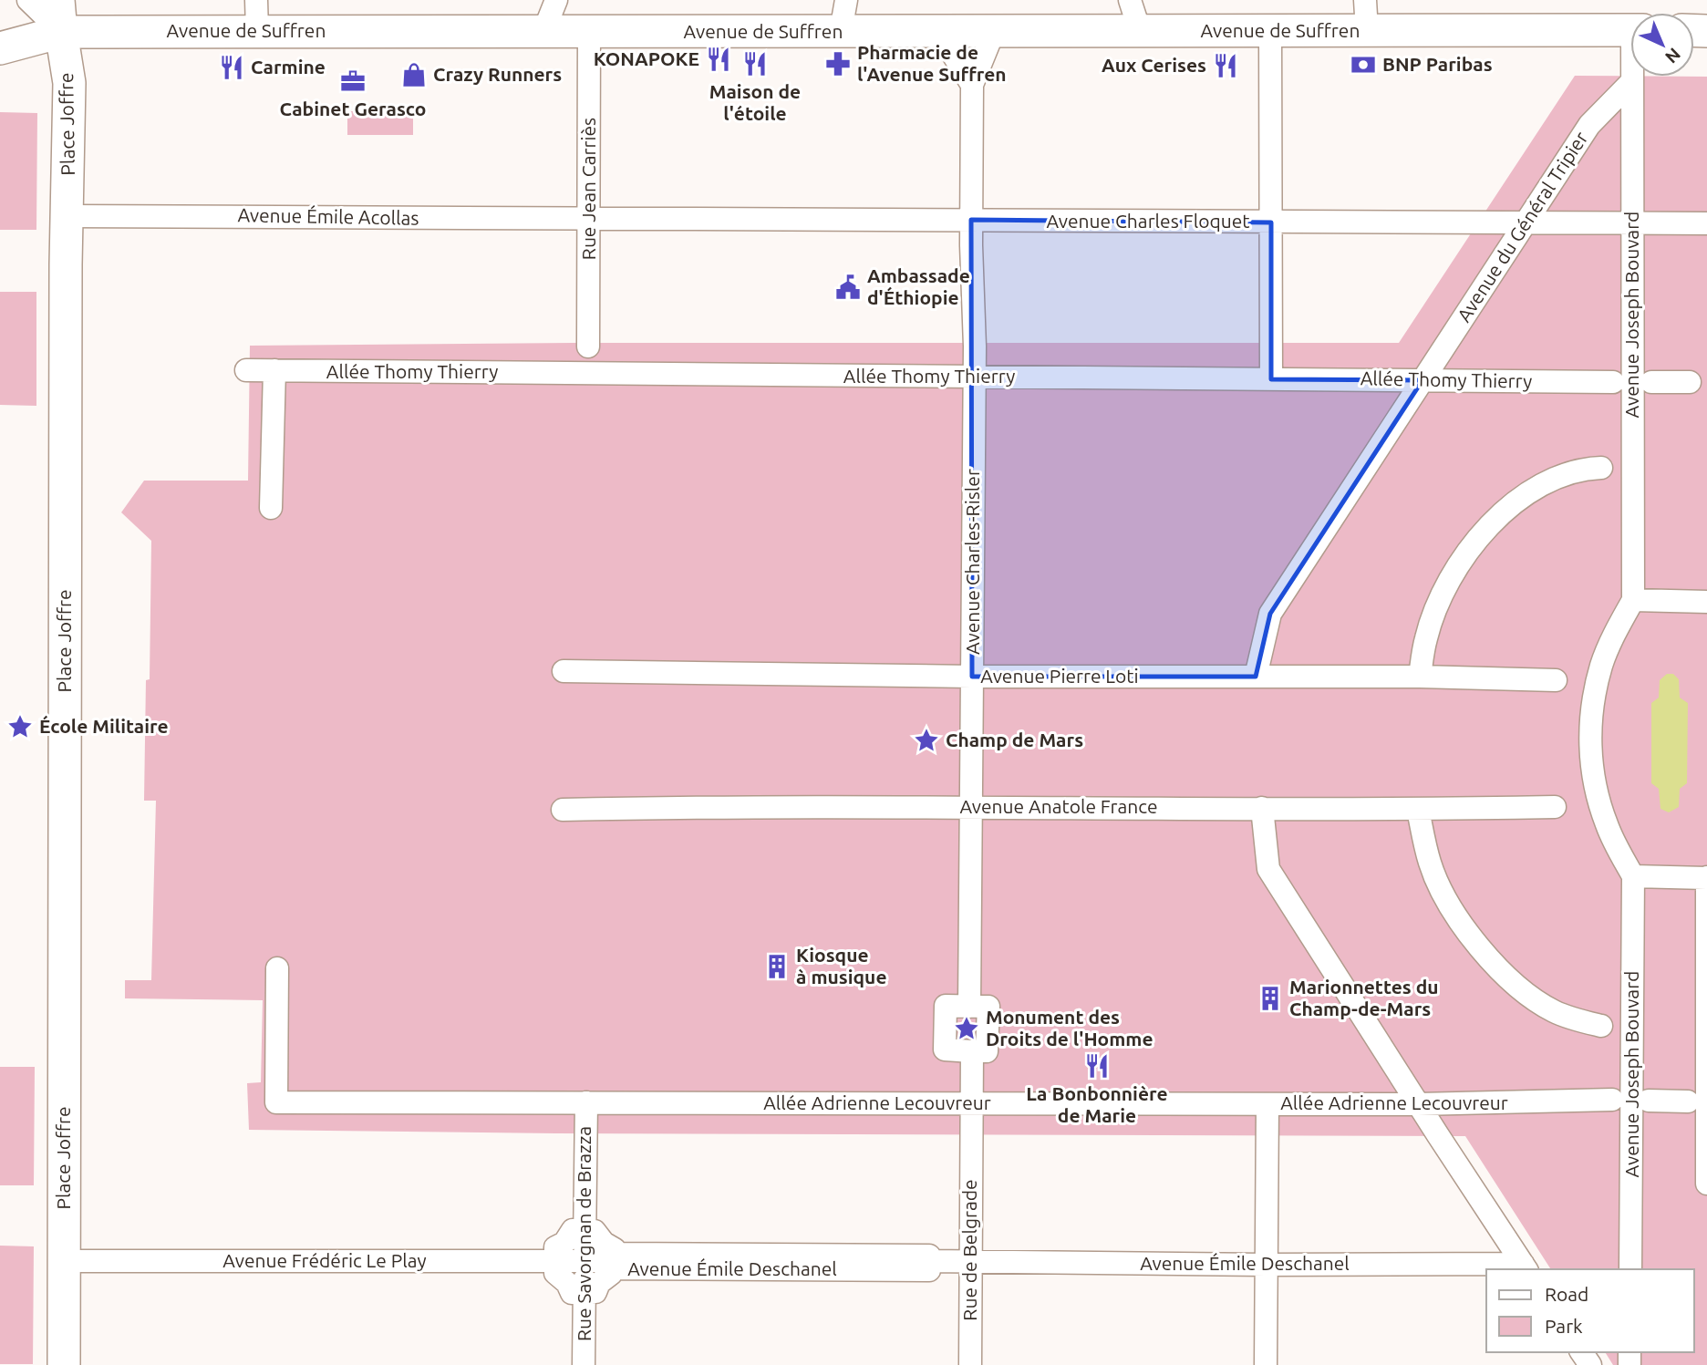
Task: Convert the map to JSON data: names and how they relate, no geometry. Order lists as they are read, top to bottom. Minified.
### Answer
{"streets":{"main road":["Avenue de Suffren","Place Joffre"],"street":["Rue Jean Carriès","Avenue Émile Acollas","Avenue Charles Floquet","Avenue du Général Tripier","Avenue Joseph Bouvard","Allée Thomy Thierry","Avenue Charles-Risler","Avenue Pierre Loti","Avenue Anatole France","Allée Adrienne Lecouvreur","Rue Savorgnan de Brazza","Rue de Belgrade","Avenue Frédéric Le Play","Avenue Émile Deschanel"]},"crossings":[["Avenue de Suffren","Place Joffre"],["Avenue de Suffren","Rue Jean Carriès"],["Place Joffre","Avenue Émile Acollas"],["Place Joffre","Avenue Frédéric Le Play"],["Rue Jean Carriès","Avenue Émile Acollas"],["Rue Jean Carriès","Avenue Charles Floquet"],["Avenue Émile Acollas","Avenue Charles Floquet"],["Avenue Charles Floquet","Avenue du Général Tripier"],["Avenue Charles Floquet","Avenue Joseph Bouvard"],["Avenue Charles Floquet","Avenue Charles-Risler"],["Avenue du Général Tripier","Avenue Joseph Bouvard"],["Avenue du Général Tripier","Allée Thomy Thierry"],["Avenue du Général Tripier","Avenue Pierre Loti"],["Allée Thomy Thierry","Avenue Charles-Risler"],["Avenue Charles-Risler","Avenue Pierre Loti"],["Avenue Charles-Risler","Avenue Anatole France"],["Allée Adrienne Lecouvreur","Rue Savorgnan de Brazza"],["Allée Adrienne Lecouvreur","Rue de Belgrade"],["Rue Savorgnan de Brazza","Avenue Frédéric Le Play"],["Rue Savorgnan de Brazza","Avenue Émile Deschanel"],["Rue de Belgrade","Avenue Émile Deschanel"],["Avenue Frédéric Le Play","Avenue Émile Deschanel"]],"places":{"restaurant":["KONAPOKE","Maison de l'étoile","Aux Cerises","Carmine","La Bonbonnière de Marie"],"pharmacy":["Pharmacie de l'Avenue Suffren"],"bank":["BNP Paribas"],"shop":["Crazy Runners"],"office":["Cabinet Gerasco"],"public building":["Ambassade d'Éthiopie"],"place":["École Militaire","Champ de Mars","Monument des Droits de l'Homme"],"building":["Kiosque à musique","Marionnettes du Champ-de-Mars"]},"legend":["Road","Park"],"north":"bottom right"}
